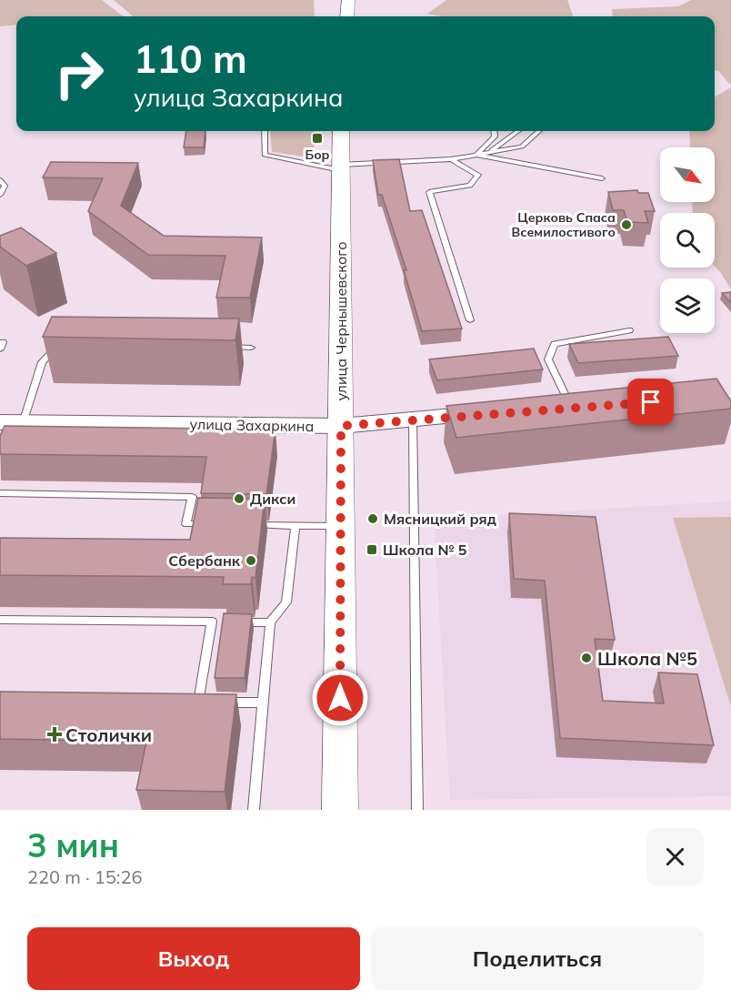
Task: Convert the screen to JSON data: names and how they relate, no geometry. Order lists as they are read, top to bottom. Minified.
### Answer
{"streets":{"main road":["улица Чернышевского"],"street":["улица Захаркина"]},"crossings":[["улица Чернышевского","улица Захаркина"]],"places":{"transit":["Бор","Школа № 5"],"other":["Церковь Спаса Всемилостивого","Дикси","Мясницкий ряд","Сбербанк","Школа №5"],"health":["Столички"]},"north":"bottom right","page":{"turn":["110 m","улица Захаркина"],"heading":["3 мин","220 m · 15:26"],"buttons":["Выход","Поделиться"]}}
